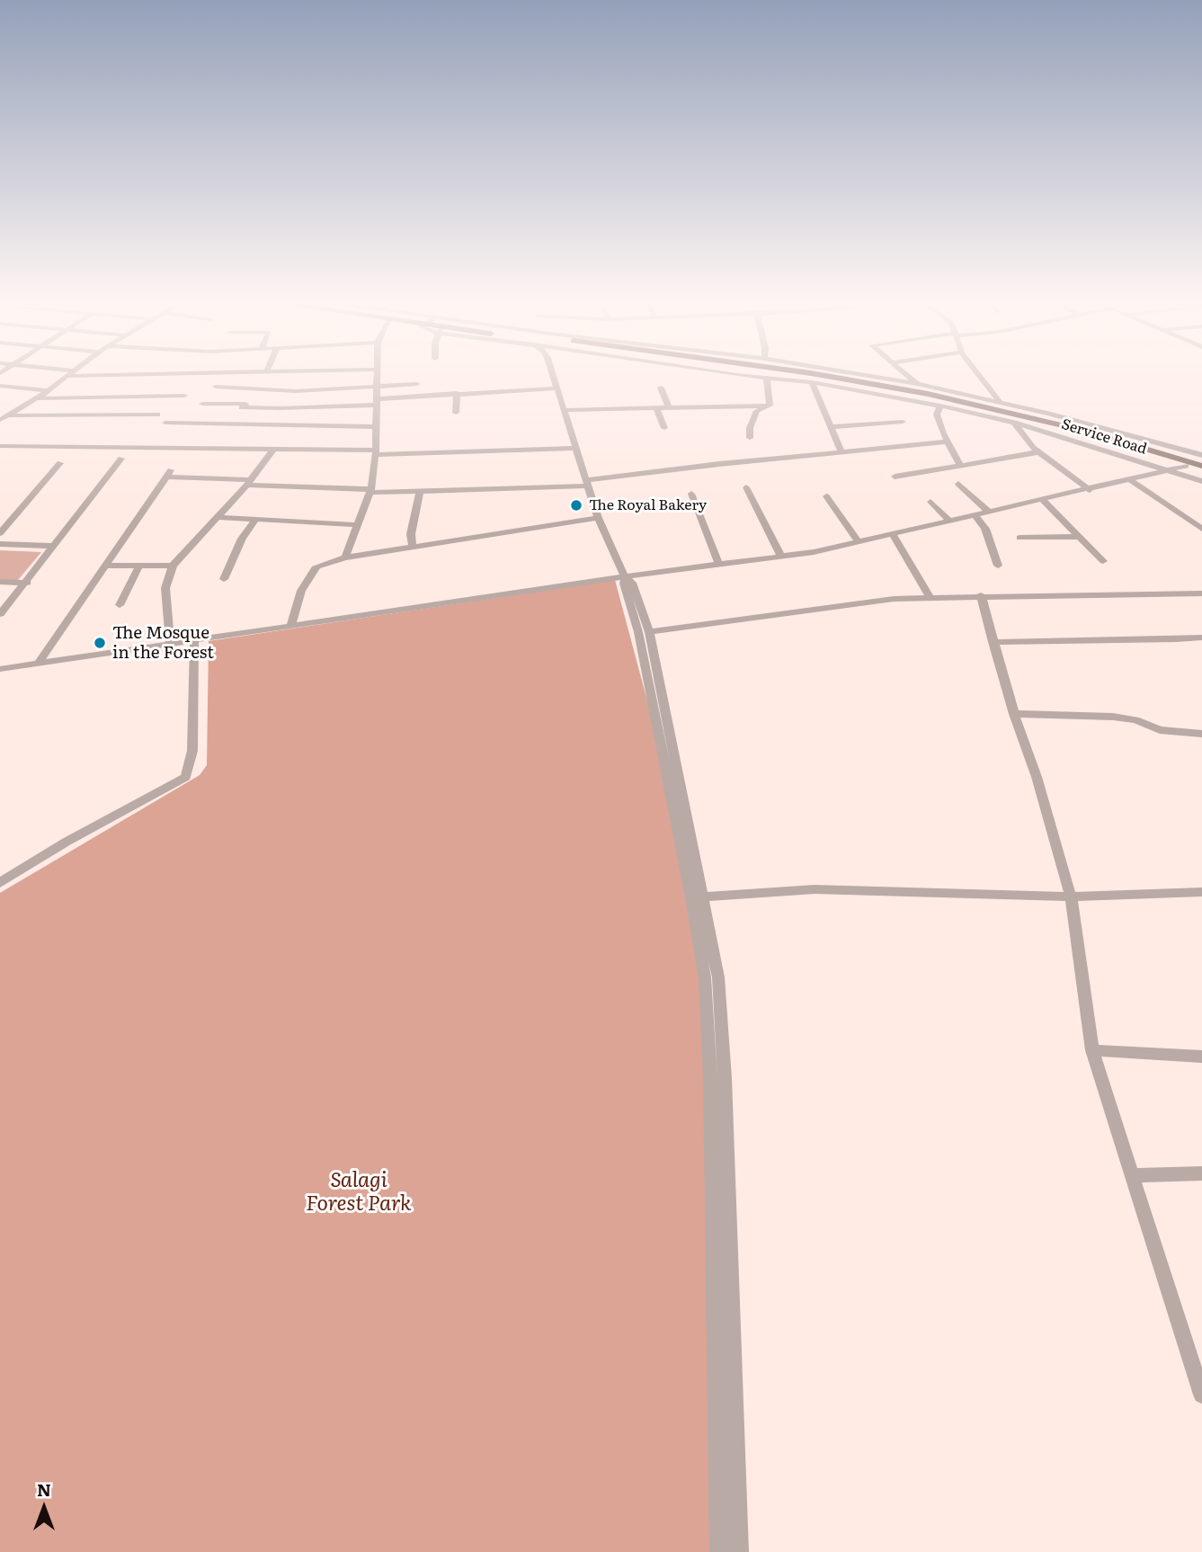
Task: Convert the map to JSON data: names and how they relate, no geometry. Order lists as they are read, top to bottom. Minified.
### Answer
{"streets":{"street":["Service Road"]},"parks":["Salagi Forest Park"],"places":["The Royal Bakery","The Mosque in the Forest"],"north":"top"}
